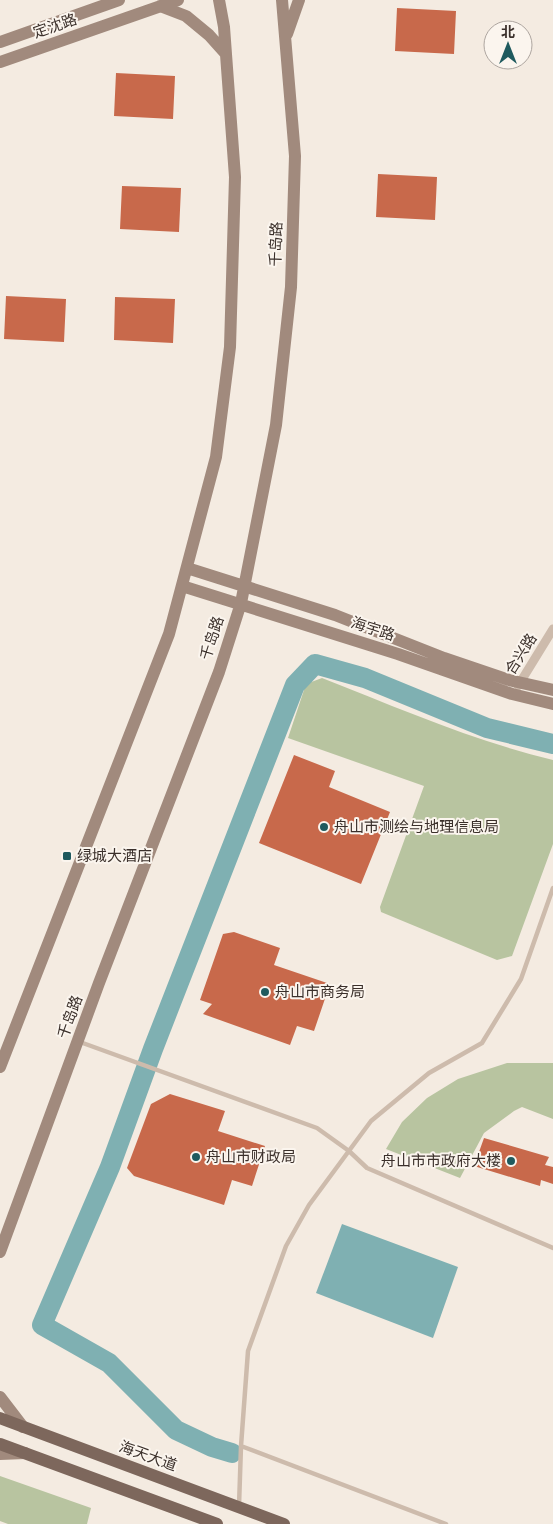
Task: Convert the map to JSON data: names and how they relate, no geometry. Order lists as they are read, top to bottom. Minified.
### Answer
{"streets":{"main road":["海天大道"],"street":["定沈路","千岛路","海宇路","合兴路"]},"crossings":[["千岛路","海宇路"],["海宇路","合兴路"]],"places":{"other":["舟山市测绘与地理信息局","舟山市商务局","舟山市财政局","舟山市市政府大楼"],"transit":["绿城大酒店"]},"north":"top"}
